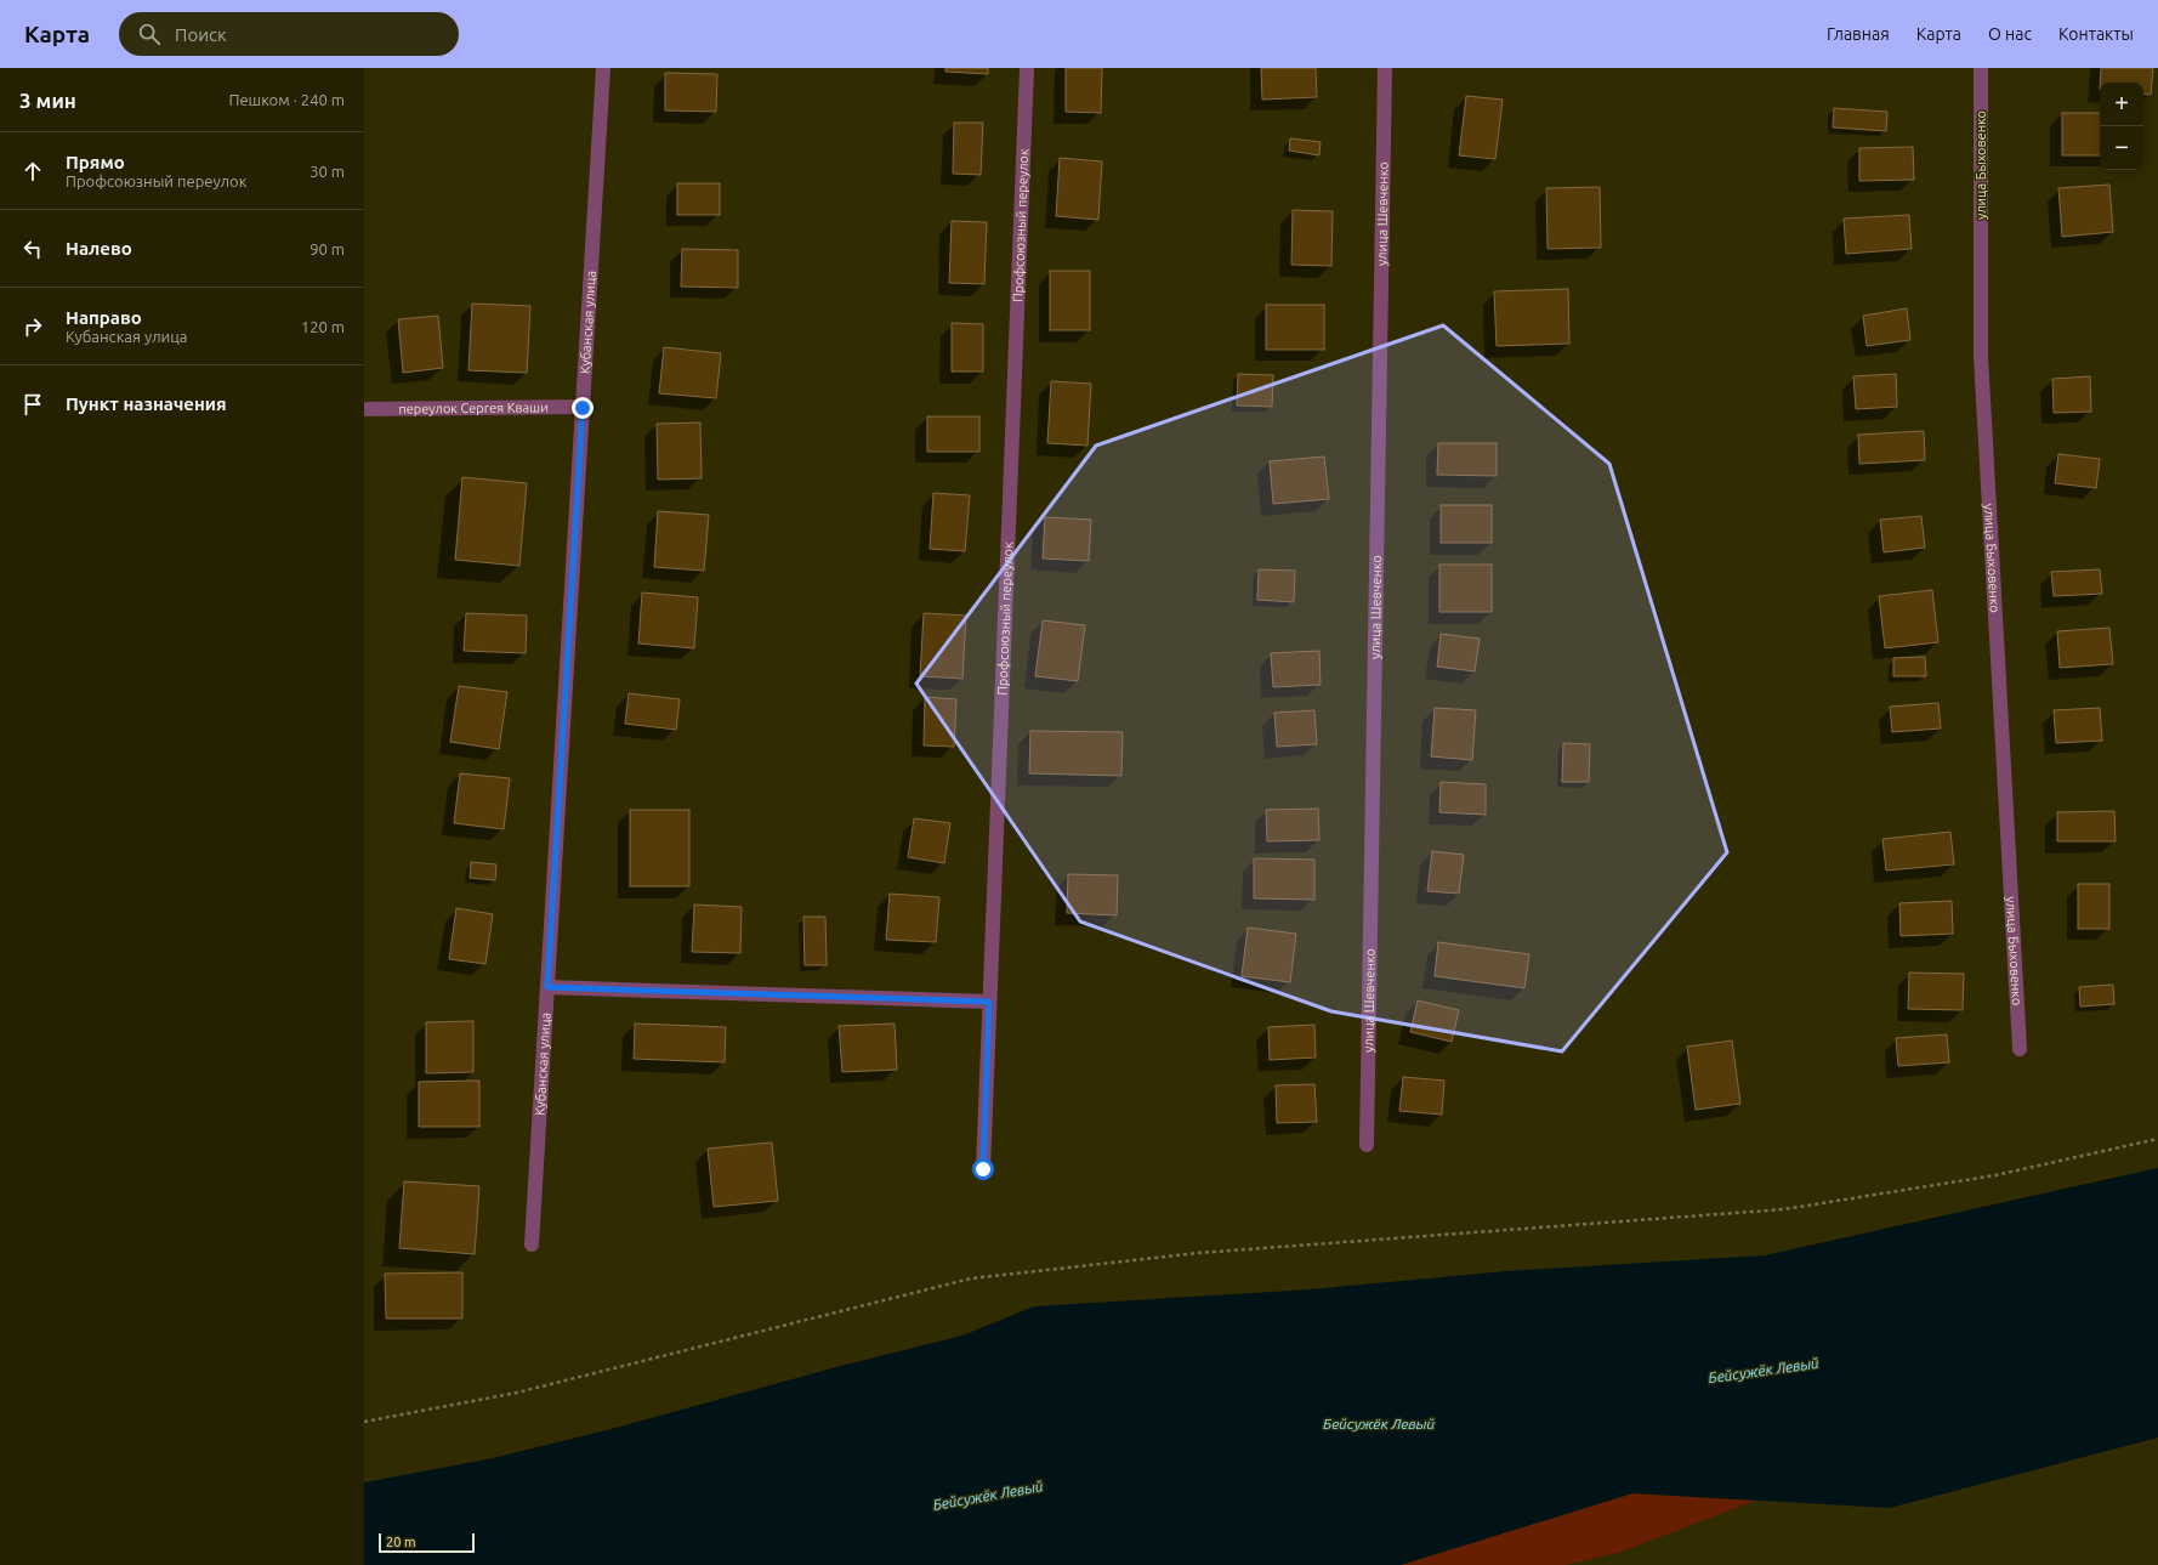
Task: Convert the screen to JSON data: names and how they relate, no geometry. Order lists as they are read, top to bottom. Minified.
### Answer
{"streets":{"street":["улица Быховенко","улица Шевченко","Профсоюзный переулок","Кубанская улица","переулок Сергея Кваши"]},"crossings":[["Кубанская улица","переулок Сергея Кваши"]],"water":["Бейсужёк Левый"],"scale_bar":"20 m","page":{"header":"Карта","search":"Поиск","nav":["Главная","Карта","О нас","Контакты"],"heading":["3 мин","Пешком · 240 m"],"map_buttons":["+","−"],"list":[["Прямо","Профсоюзный переулок","30 m"],["Налево","90 m"],["Направо","Кубанская улица","120 m"],"Пункт назначения"],"scale":"20 m"}}
